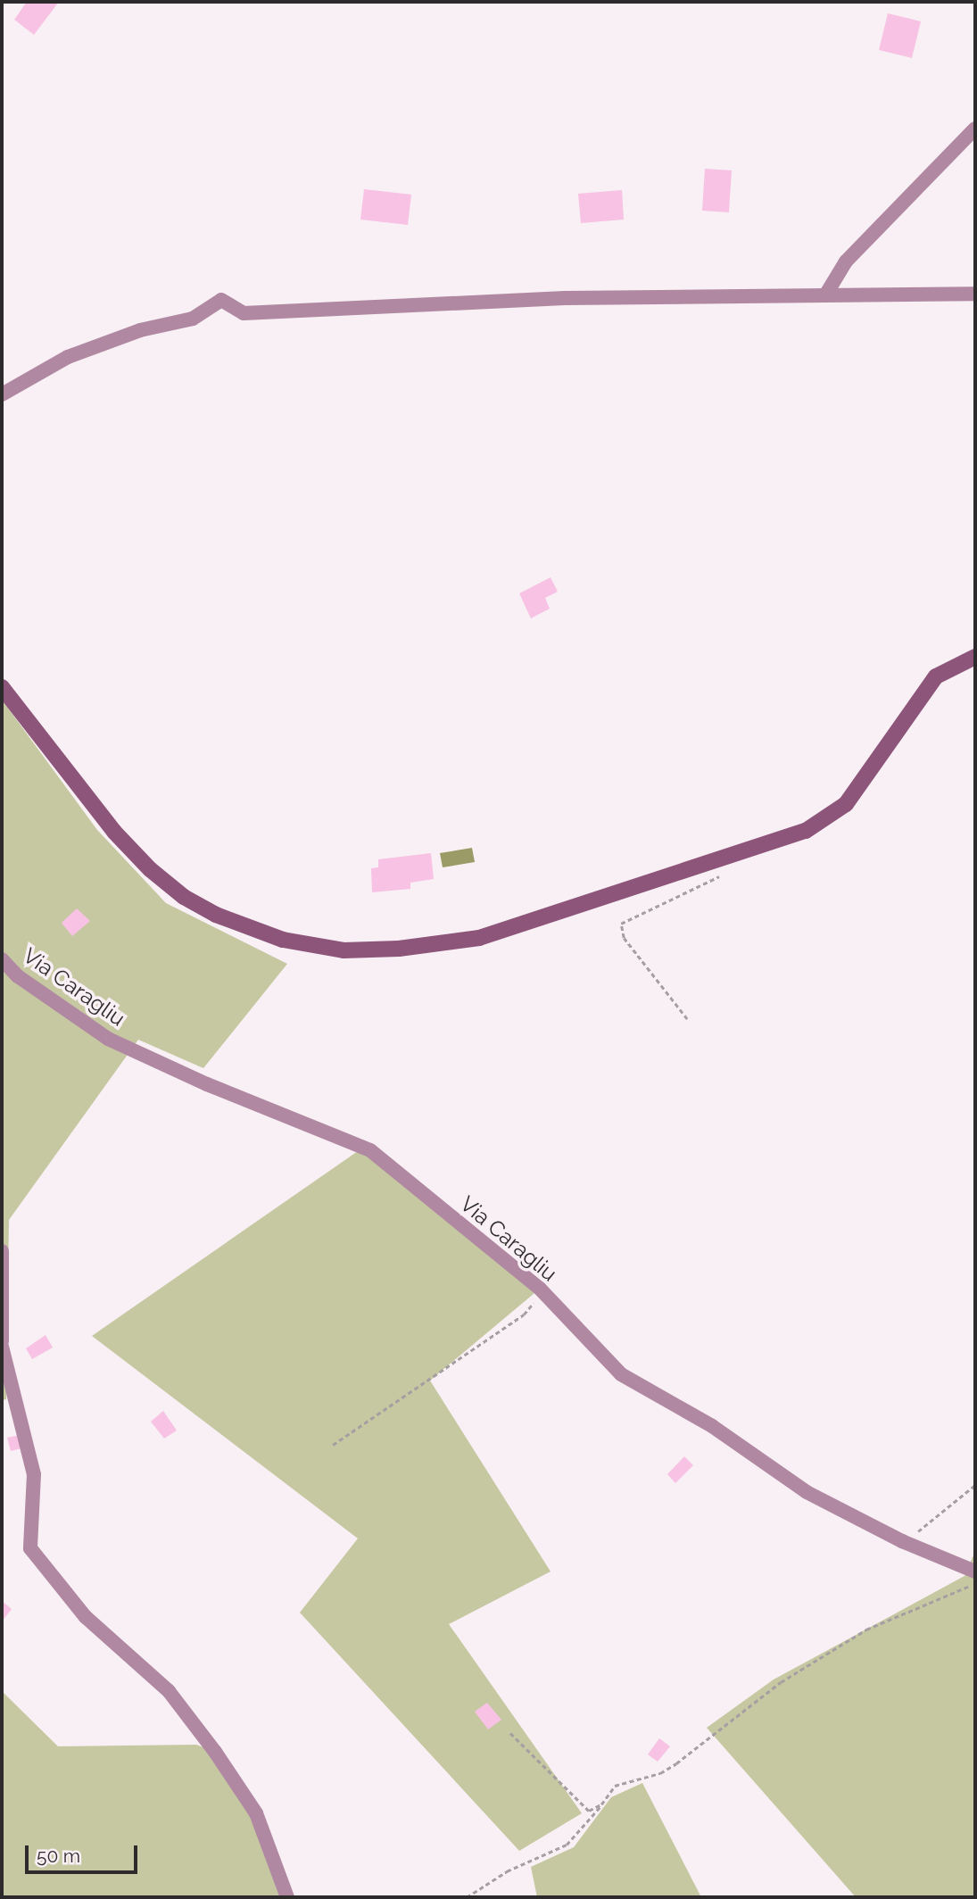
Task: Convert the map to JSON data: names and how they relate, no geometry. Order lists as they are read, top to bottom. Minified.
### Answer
{"streets":{"street":["Via Caragliu"]},"scale_bar":"50 m"}
